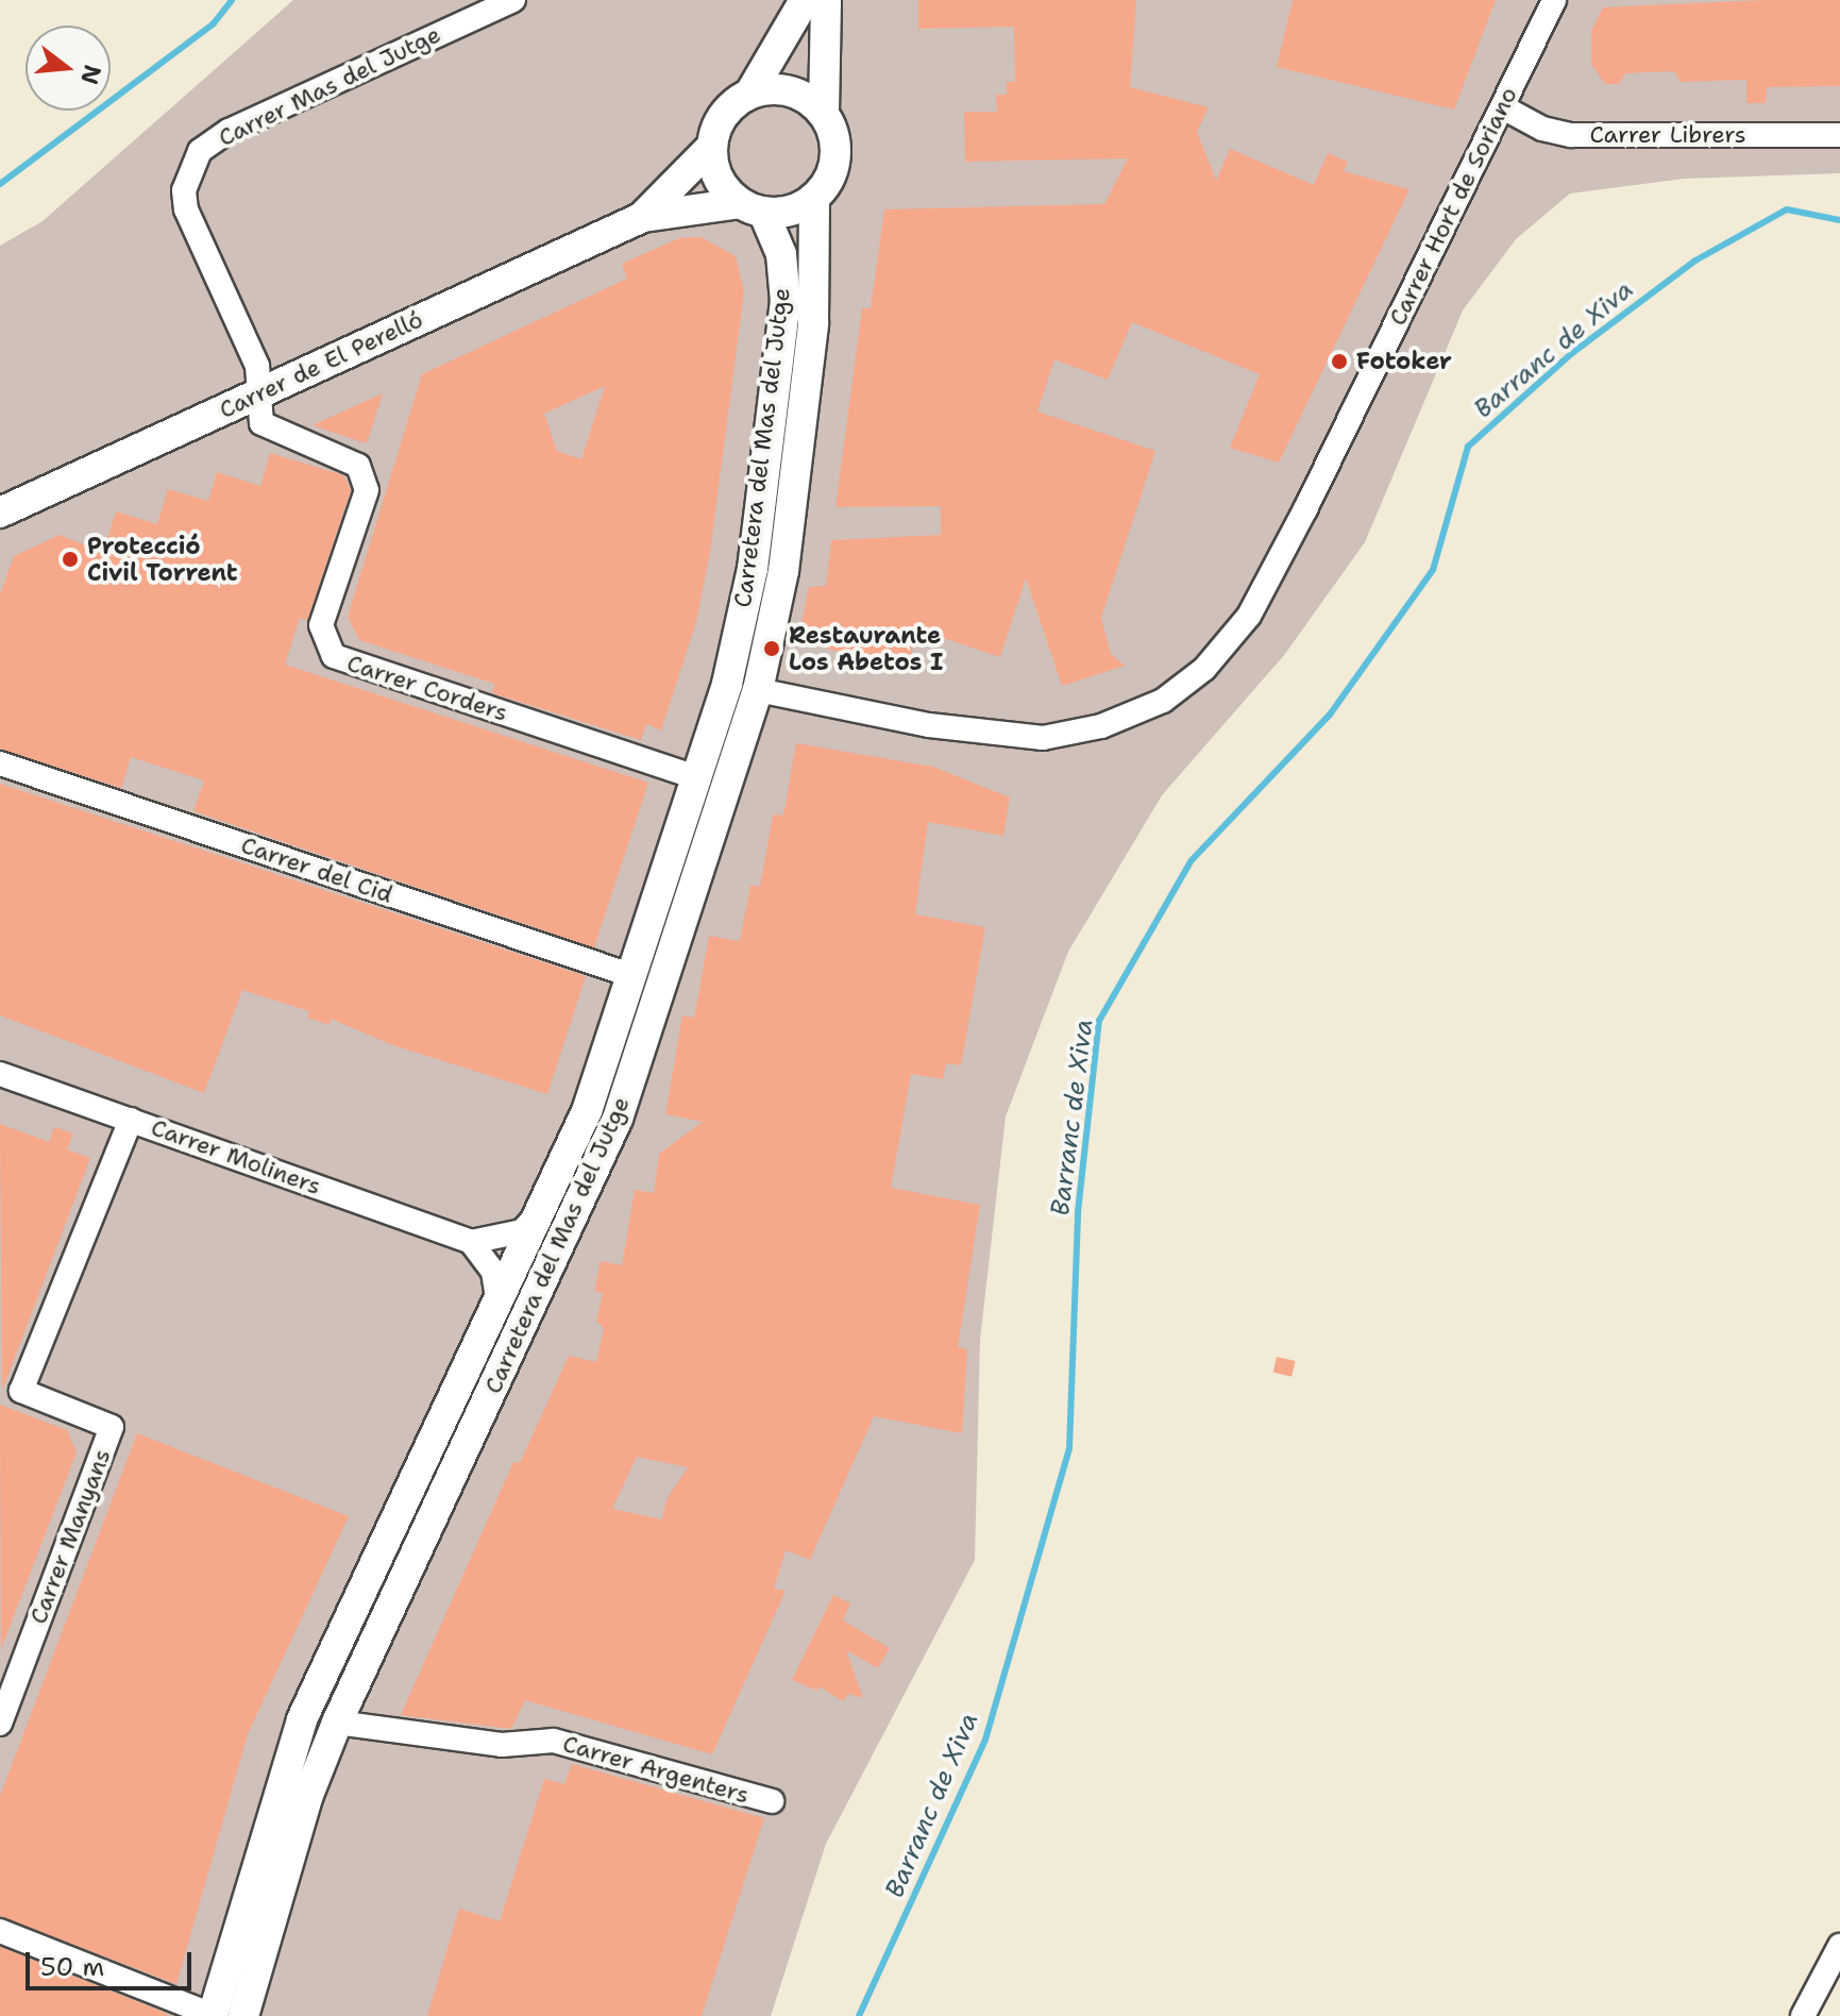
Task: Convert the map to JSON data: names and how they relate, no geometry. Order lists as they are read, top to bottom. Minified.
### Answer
{"streets":{"street":["Carrer Mas del Jutge","Carrer Librers","Carrer Hort de Soriano","Carrer de El Perelló","Carretera del Mas del Jutge","Carrer Corders","Carrer del Cid","Carrer Moliners","Carrer Manyans","Carrer Argenters"]},"crossings":[["Carrer Mas del Jutge","Carrer de El Perelló"],["Carrer Mas del Jutge","Carrer Corders"],["Carrer Librers","Carrer Hort de Soriano"],["Carrer Hort de Soriano","Carretera del Mas del Jutge"],["Carrer de El Perelló","Carrer Corders"],["Carretera del Mas del Jutge","Carrer Corders"],["Carretera del Mas del Jutge","Carrer del Cid"],["Carretera del Mas del Jutge","Carrer Argenters"],["Carrer Moliners","Carrer Manyans"]],"water":["Barranc de Xiva"],"places":["Fotoker","Protecció Civil Torrent","Restaurante Los Abetos I"],"scale_bar":"50 m","north":"right"}
